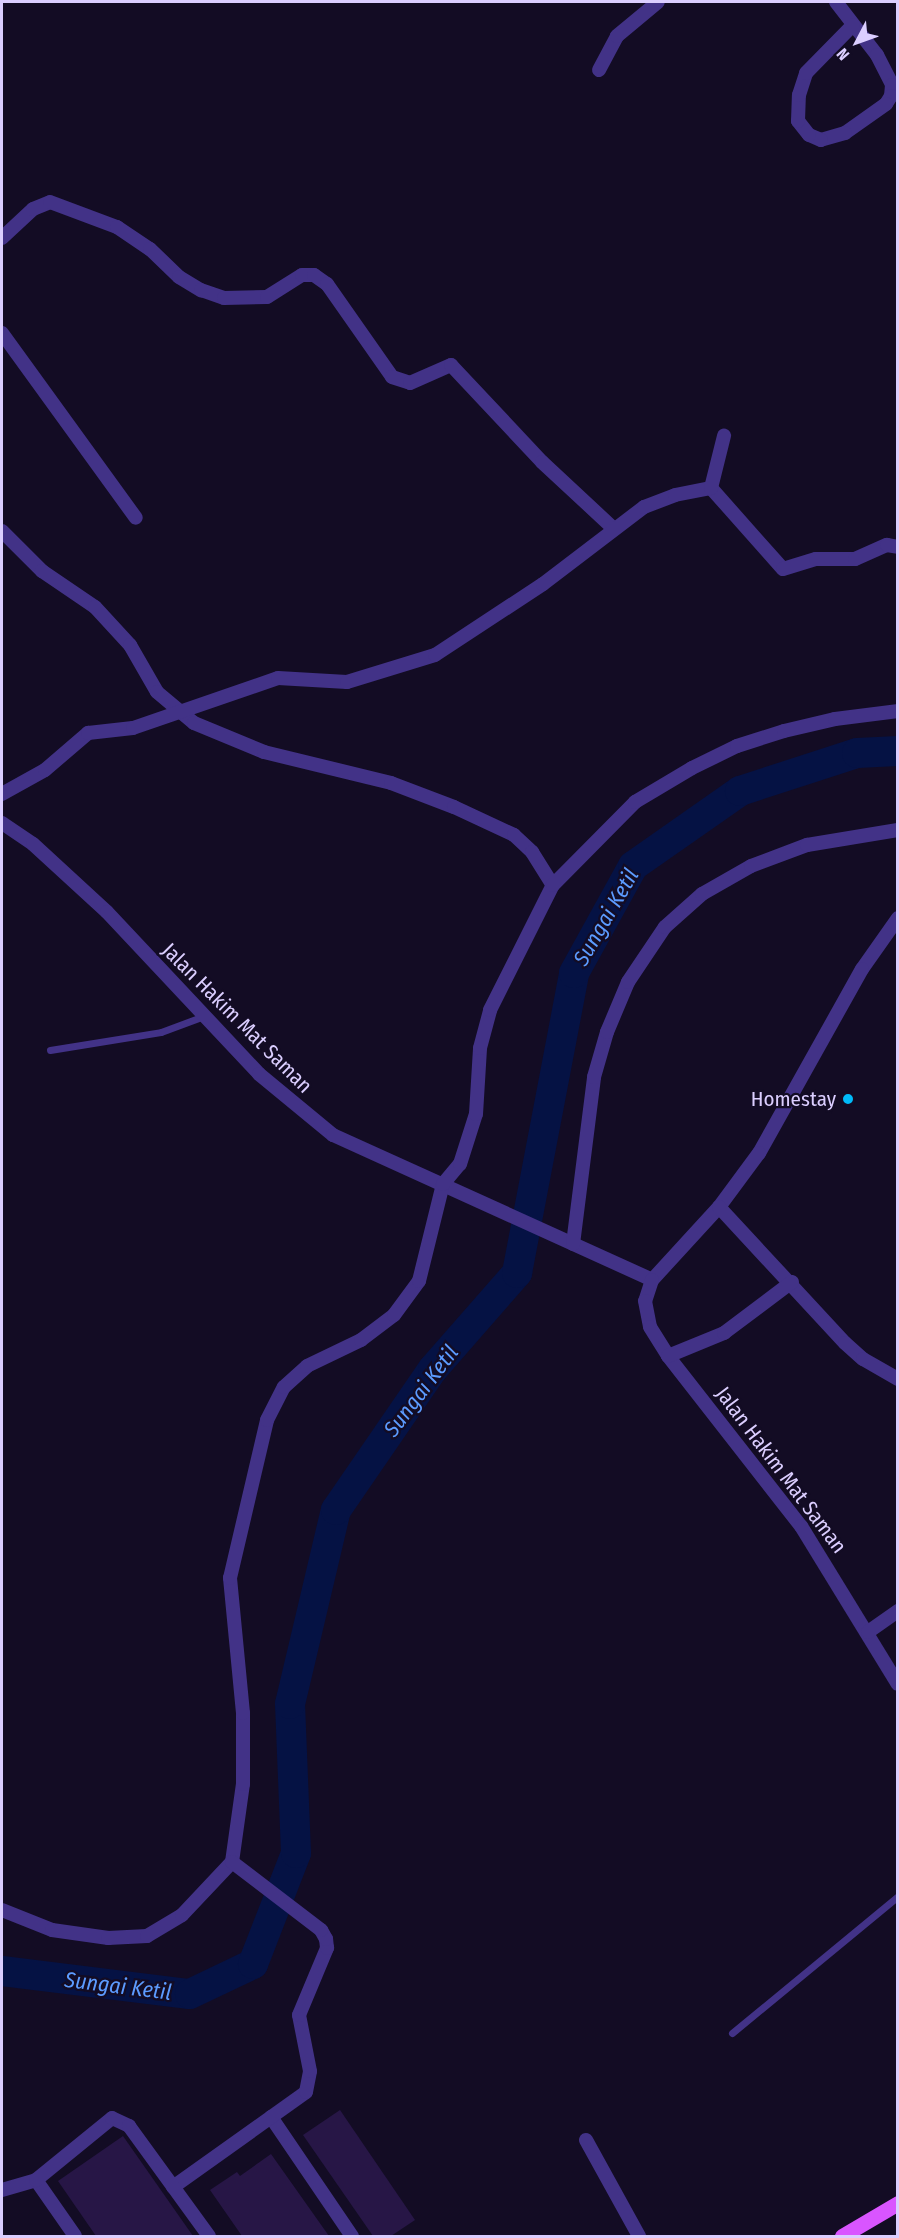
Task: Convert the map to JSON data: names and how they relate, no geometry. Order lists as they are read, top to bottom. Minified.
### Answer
{"streets":{"street":["Jalan Hakim Mat Saman"]},"water":["Sungai Ketil"],"places":["Homestay"],"north":"bottom left"}
